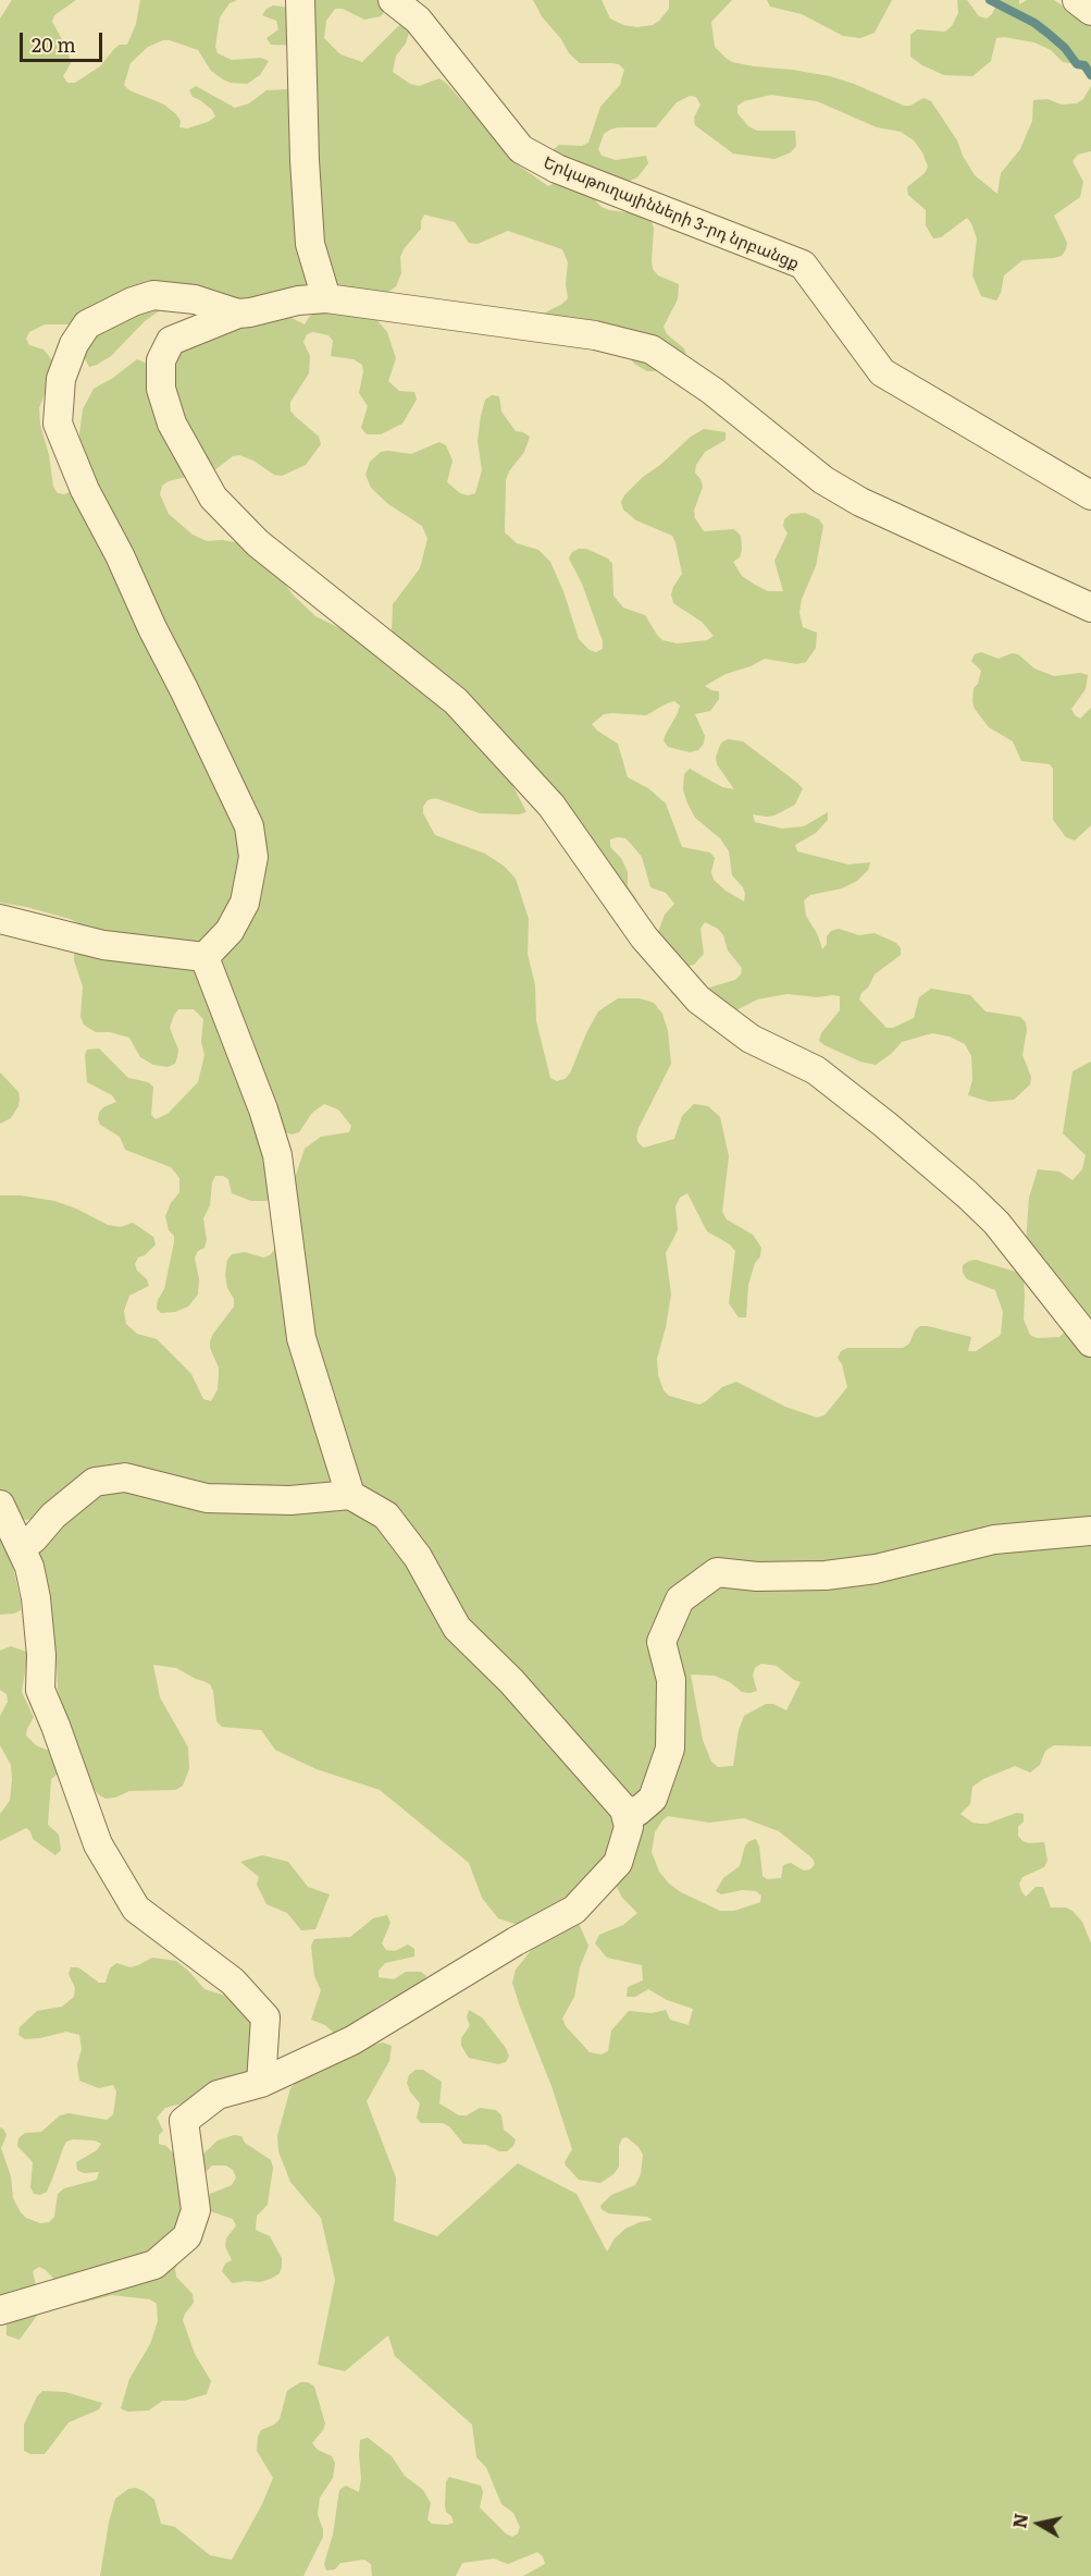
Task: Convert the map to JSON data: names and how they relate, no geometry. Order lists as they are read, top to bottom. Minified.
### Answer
{"streets":{"street":["Երկաթուղայինների 3-րդ նրբանցք"]},"scale_bar":"20 m","north":"left"}
